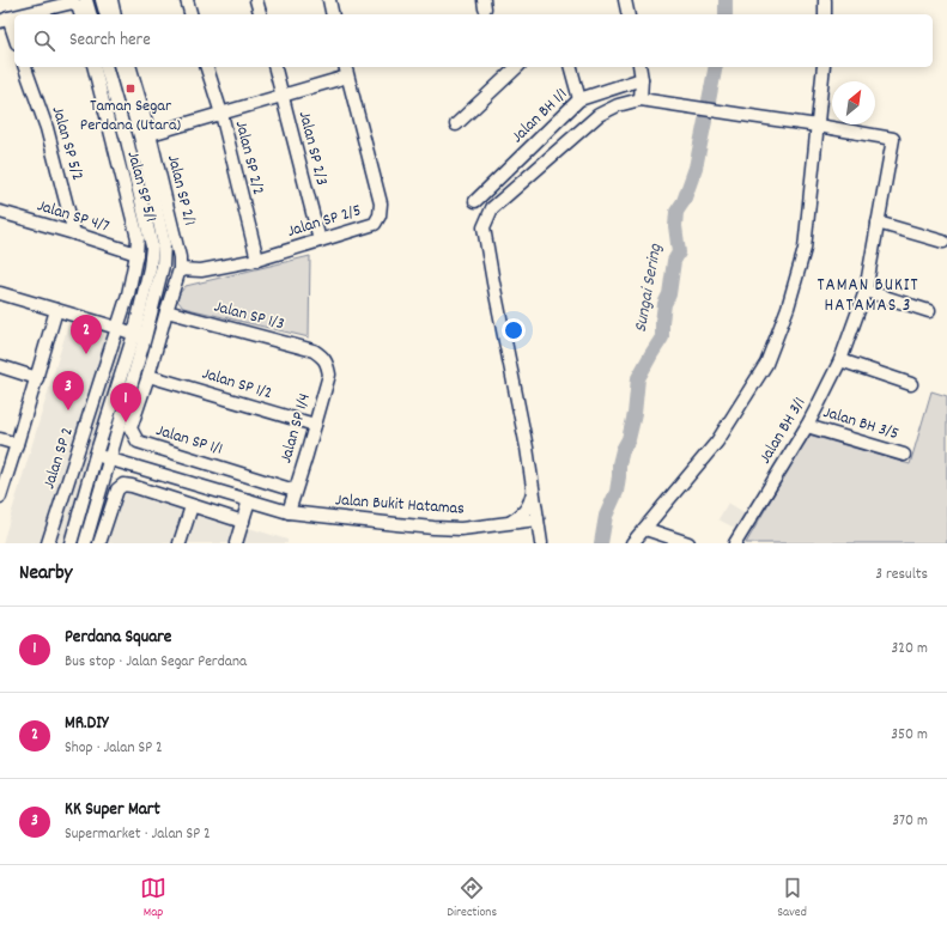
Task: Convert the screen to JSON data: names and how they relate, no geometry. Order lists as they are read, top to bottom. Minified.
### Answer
{"streets":{"street":["Jalan BH 1/1","Jalan SP 5/2","Jalan SP 2/3","Jalan SP 2/2","Jalan SP 5/1","Jalan SP 2/1","Jalan SP 4/7","Jalan SP 2/5","Jalan SP 1/3","Jalan SP 1/2","Jalan BH 3/5","Jalan SP 1/4","Jalan BH 3/1","Jalan SP 1/1","Jalan SP 2","Jalan Bukit Hatamas"]},"crossings":[["Jalan SP 5/2","Jalan SP 4/7"],["Jalan SP 2/3","Jalan SP 2/5"],["Jalan SP 2/2","Jalan SP 2/5"],["Jalan SP 5/1","Jalan SP 4/7"],["Jalan SP 5/1","Jalan SP 2"],["Jalan SP 2/1","Jalan SP 2/5"],["Jalan SP 2/1","Jalan SP 1/1"],["Jalan SP 2/5","Jalan SP 1/1"],["Jalan SP 1/3","Jalan SP 1/4"],["Jalan SP 1/3","Jalan SP 1/1"],["Jalan SP 1/2","Jalan SP 1/4"],["Jalan SP 1/2","Jalan SP 1/1"],["Jalan BH 3/5","Jalan BH 3/1"],["Jalan SP 1/4","Jalan SP 1/1"],["Jalan SP 1/4","Jalan Bukit Hatamas"]],"districts":["TAMAN BUKIT HATAMAS 3"],"water":["Sungai Sering"],"places":{"transit":["Taman Segar Perdana (Utara)"]},"north":"top right","page":{"search":"Search here","pins":["2","3","1"],"heading":["Nearby","3 results"],"list":[{"mark":"1","name":"Perdana Square","note":"Bus stop · Jalan Segar Perdana","value":"320 m"},{"mark":"2","name":"MR.DIY","note":"Shop · Jalan SP 2","value":"350 m"},{"mark":"3","name":"KK Super Mart","note":"Supermarket · Jalan SP 2","value":"370 m"}],"nav":["Map","Directions","Saved"]}}
